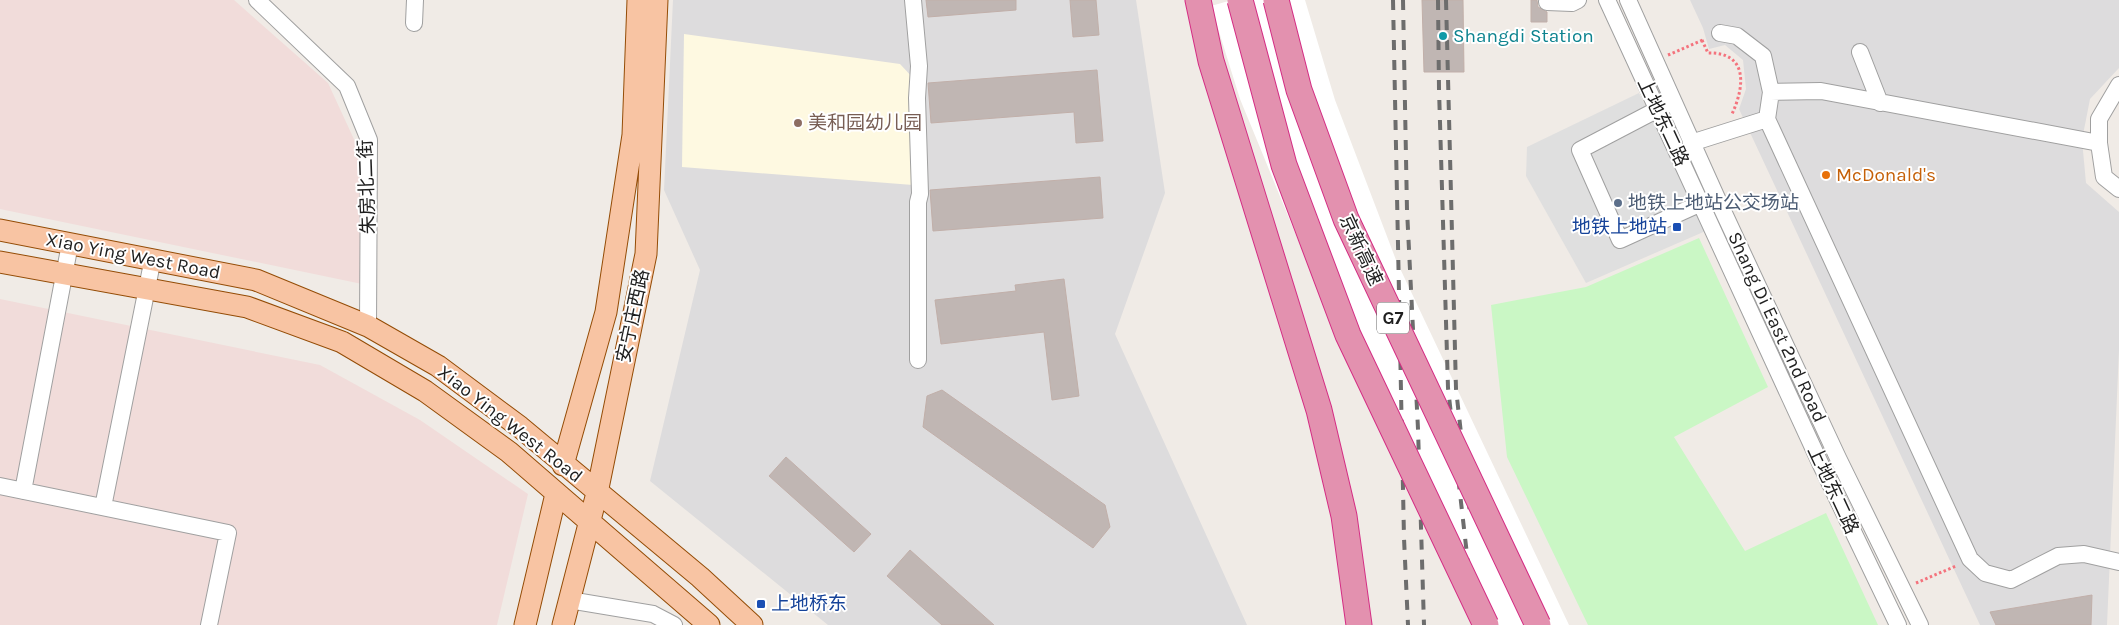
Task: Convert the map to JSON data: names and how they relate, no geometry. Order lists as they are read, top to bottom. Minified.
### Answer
{"streets":{"highway":["京新高速","G7"],"main road":["Xiao Ying West Road","安宁庄西路"],"street":["上地东二路","朱房北二街","Shang Di East 2nd Road"]},"crossings":[["朱房北二街","Xiao Ying West Road"],["Xiao Ying West Road","安宁庄西路"]],"places":{"other":["Shangdi Station","美和园幼儿园","McDonald's","地铁上地站公交场站"],"transit":["地铁上地站","上地桥东"]}}
